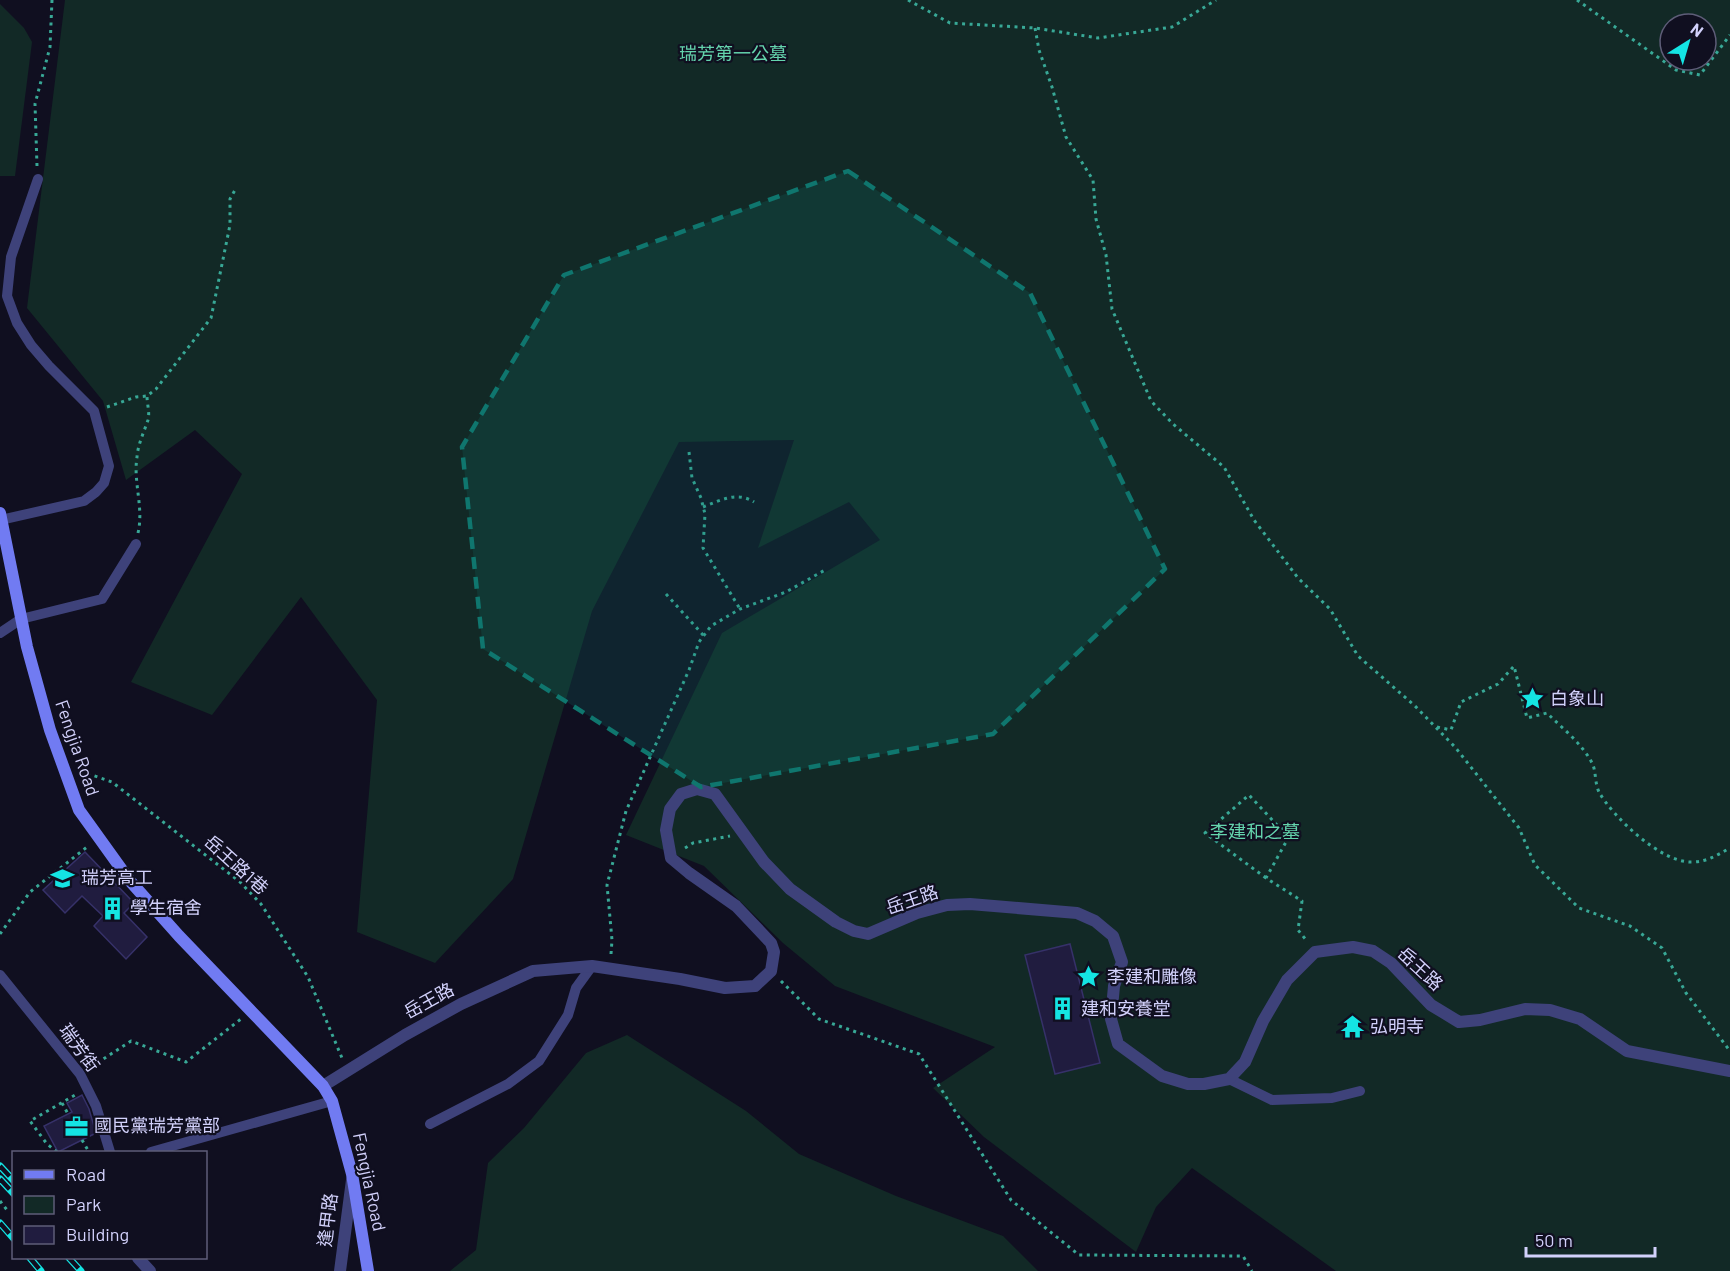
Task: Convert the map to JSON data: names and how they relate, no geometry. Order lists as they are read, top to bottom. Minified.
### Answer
{"streets":{"main road":["Fengjia Road"],"street":["岳王路","逢甲路"],"lane":["瑞芳街"],"path":["岳王路1巷"]},"crossings":[["Fengjia Road","岳王路1巷"],["Fengjia Road","岳王路"],["Fengjia Road","逢甲路"],["岳王路1巷","岳王路"]],"parks":["瑞芳第一公墓","李建和之墓"],"places":{"place":["白象山","李建和雕像"],"school or university":["瑞芳高工"],"building":["學生宿舍","建和安養堂"],"temple":["弘明寺"],"office":["國民黨瑞芳黨部"]},"legend":["Road","Park","Building"],"scale_bar":"50 m","north":"top right"}
